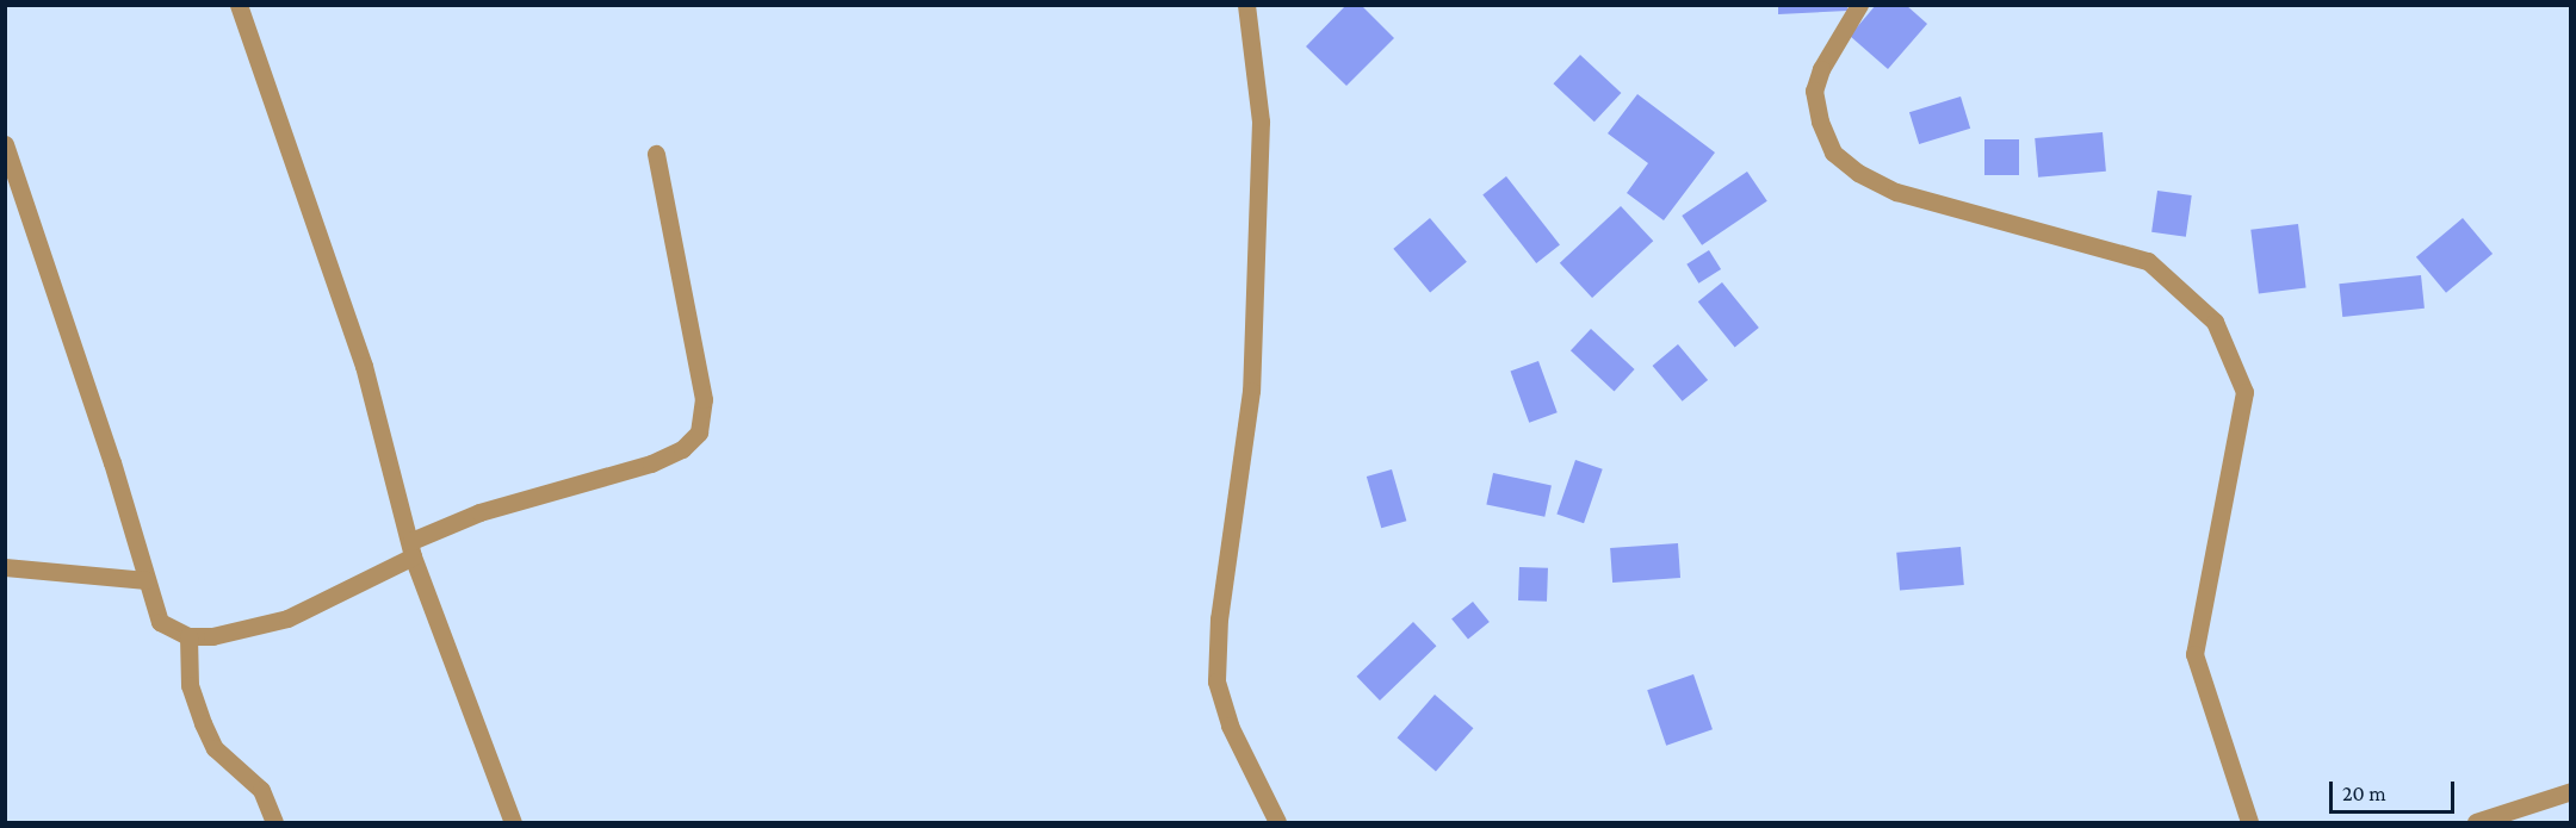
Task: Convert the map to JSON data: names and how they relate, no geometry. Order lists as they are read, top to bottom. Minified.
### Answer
{"scale_bar":"20 m"}
